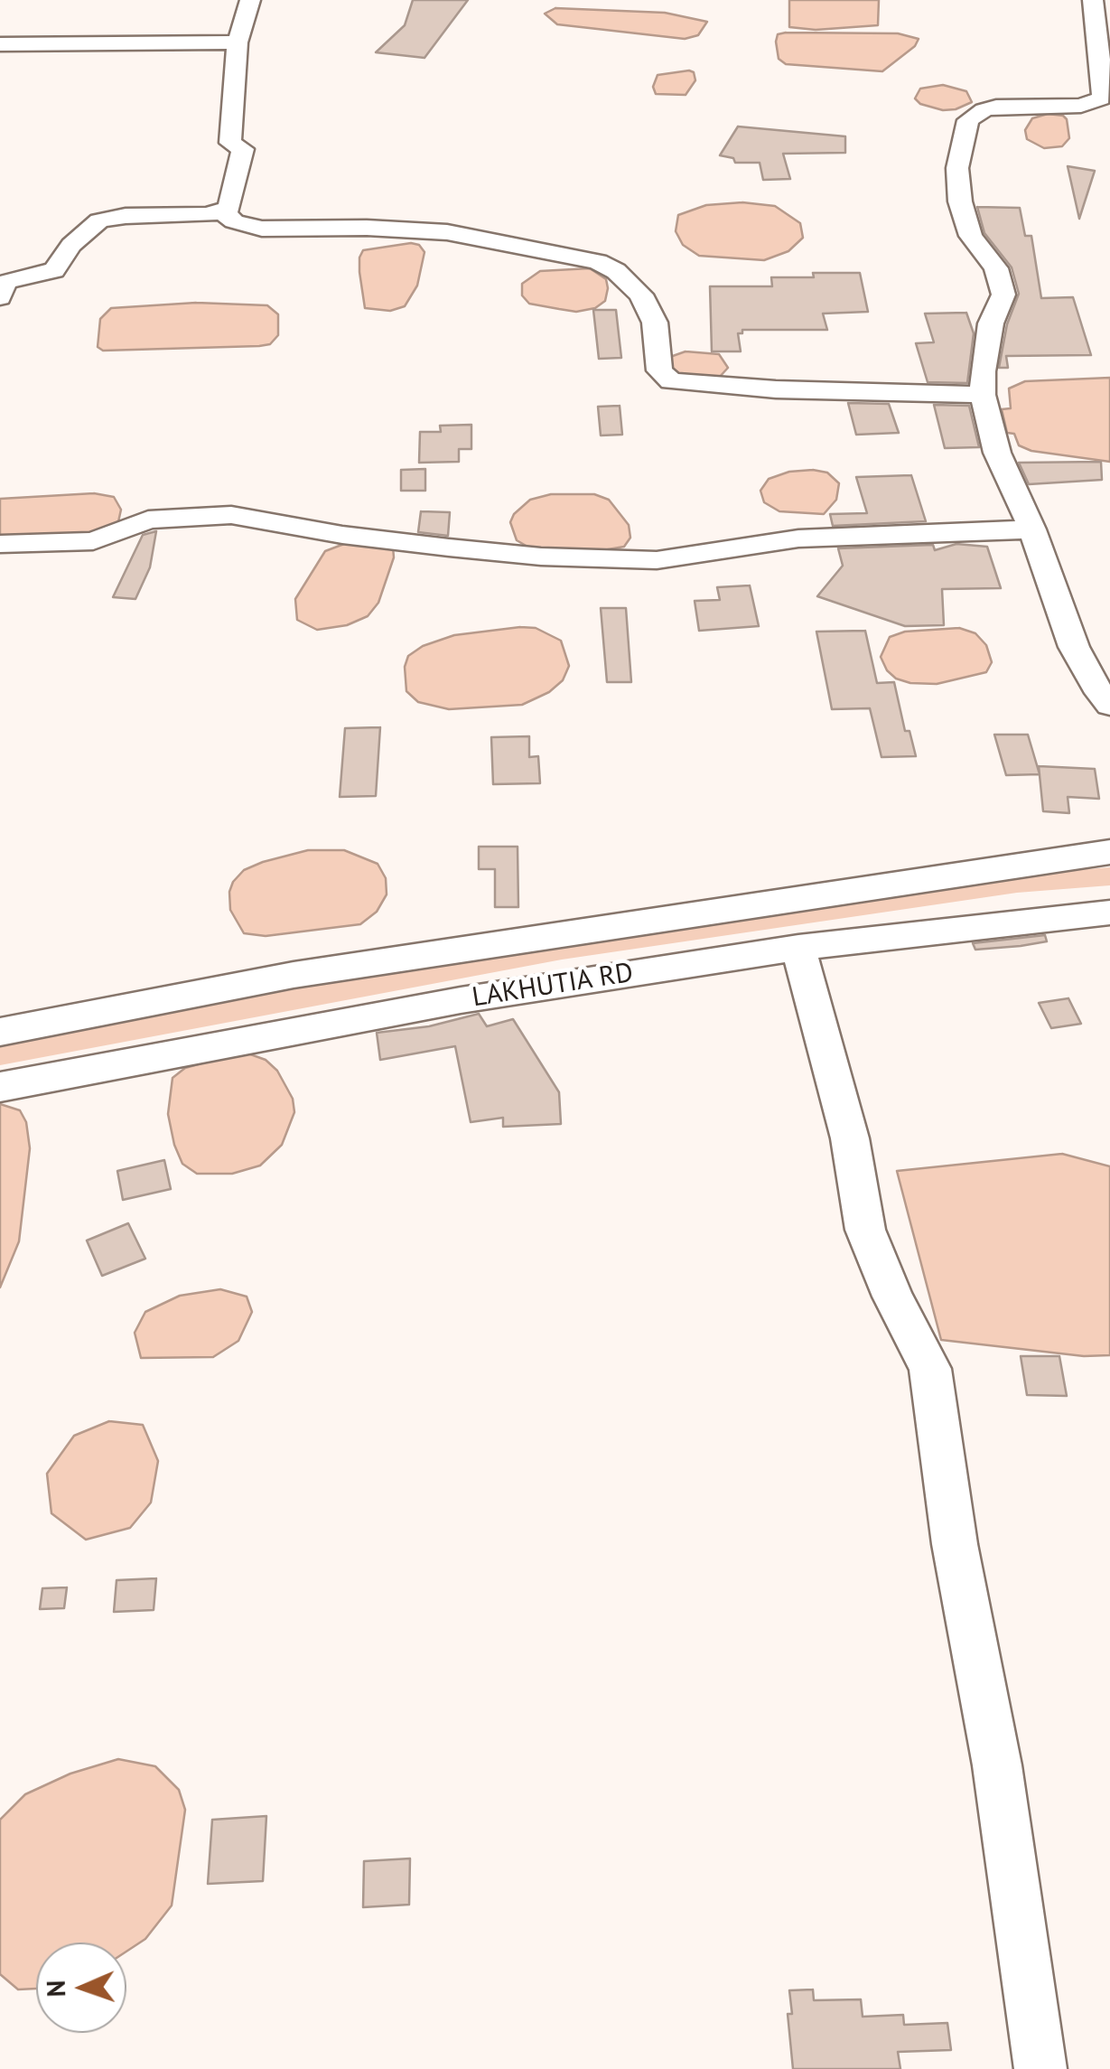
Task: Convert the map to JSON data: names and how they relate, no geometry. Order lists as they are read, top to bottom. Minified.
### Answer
{"streets":{"street":["LAKHUTIA RD"]},"north":"left"}
